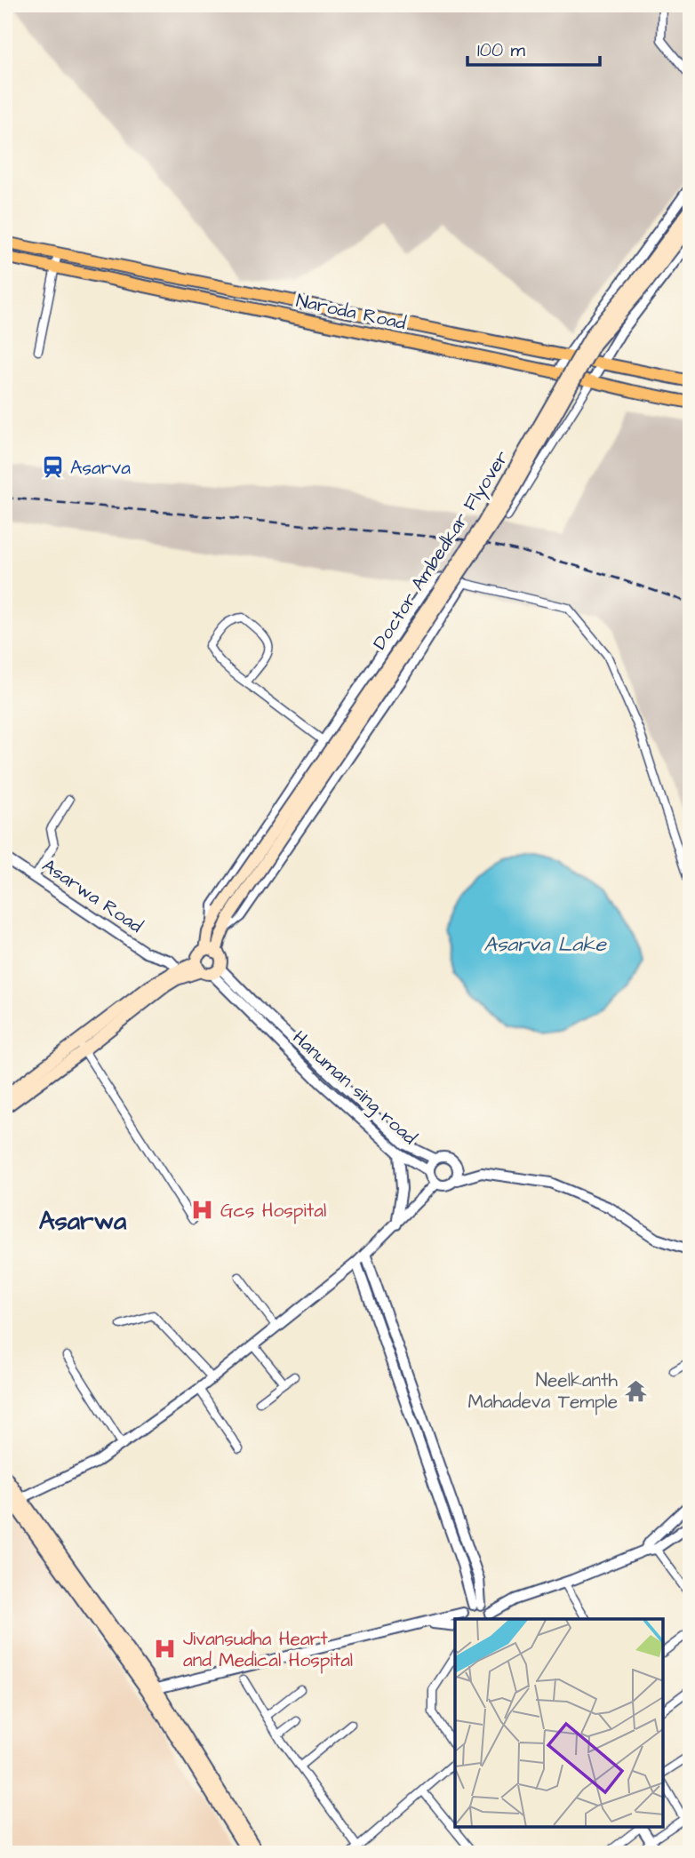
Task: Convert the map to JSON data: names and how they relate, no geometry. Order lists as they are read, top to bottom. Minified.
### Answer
{"streets":{"main road":["Naroda Road","Doctor Ambedkar Flyover"],"street":["Asarwa Road","Hanuman sing road"]},"districts":["Asarwa"],"water":["Asarva Lake"],"places":{"station":["Asarva"],"hospital":["Gcs Hospital","Jivansudha Heart and Medical Hospital"],"temple":["Neelkanth Mahadeva Temple"]},"scale_bar":"100 m"}
